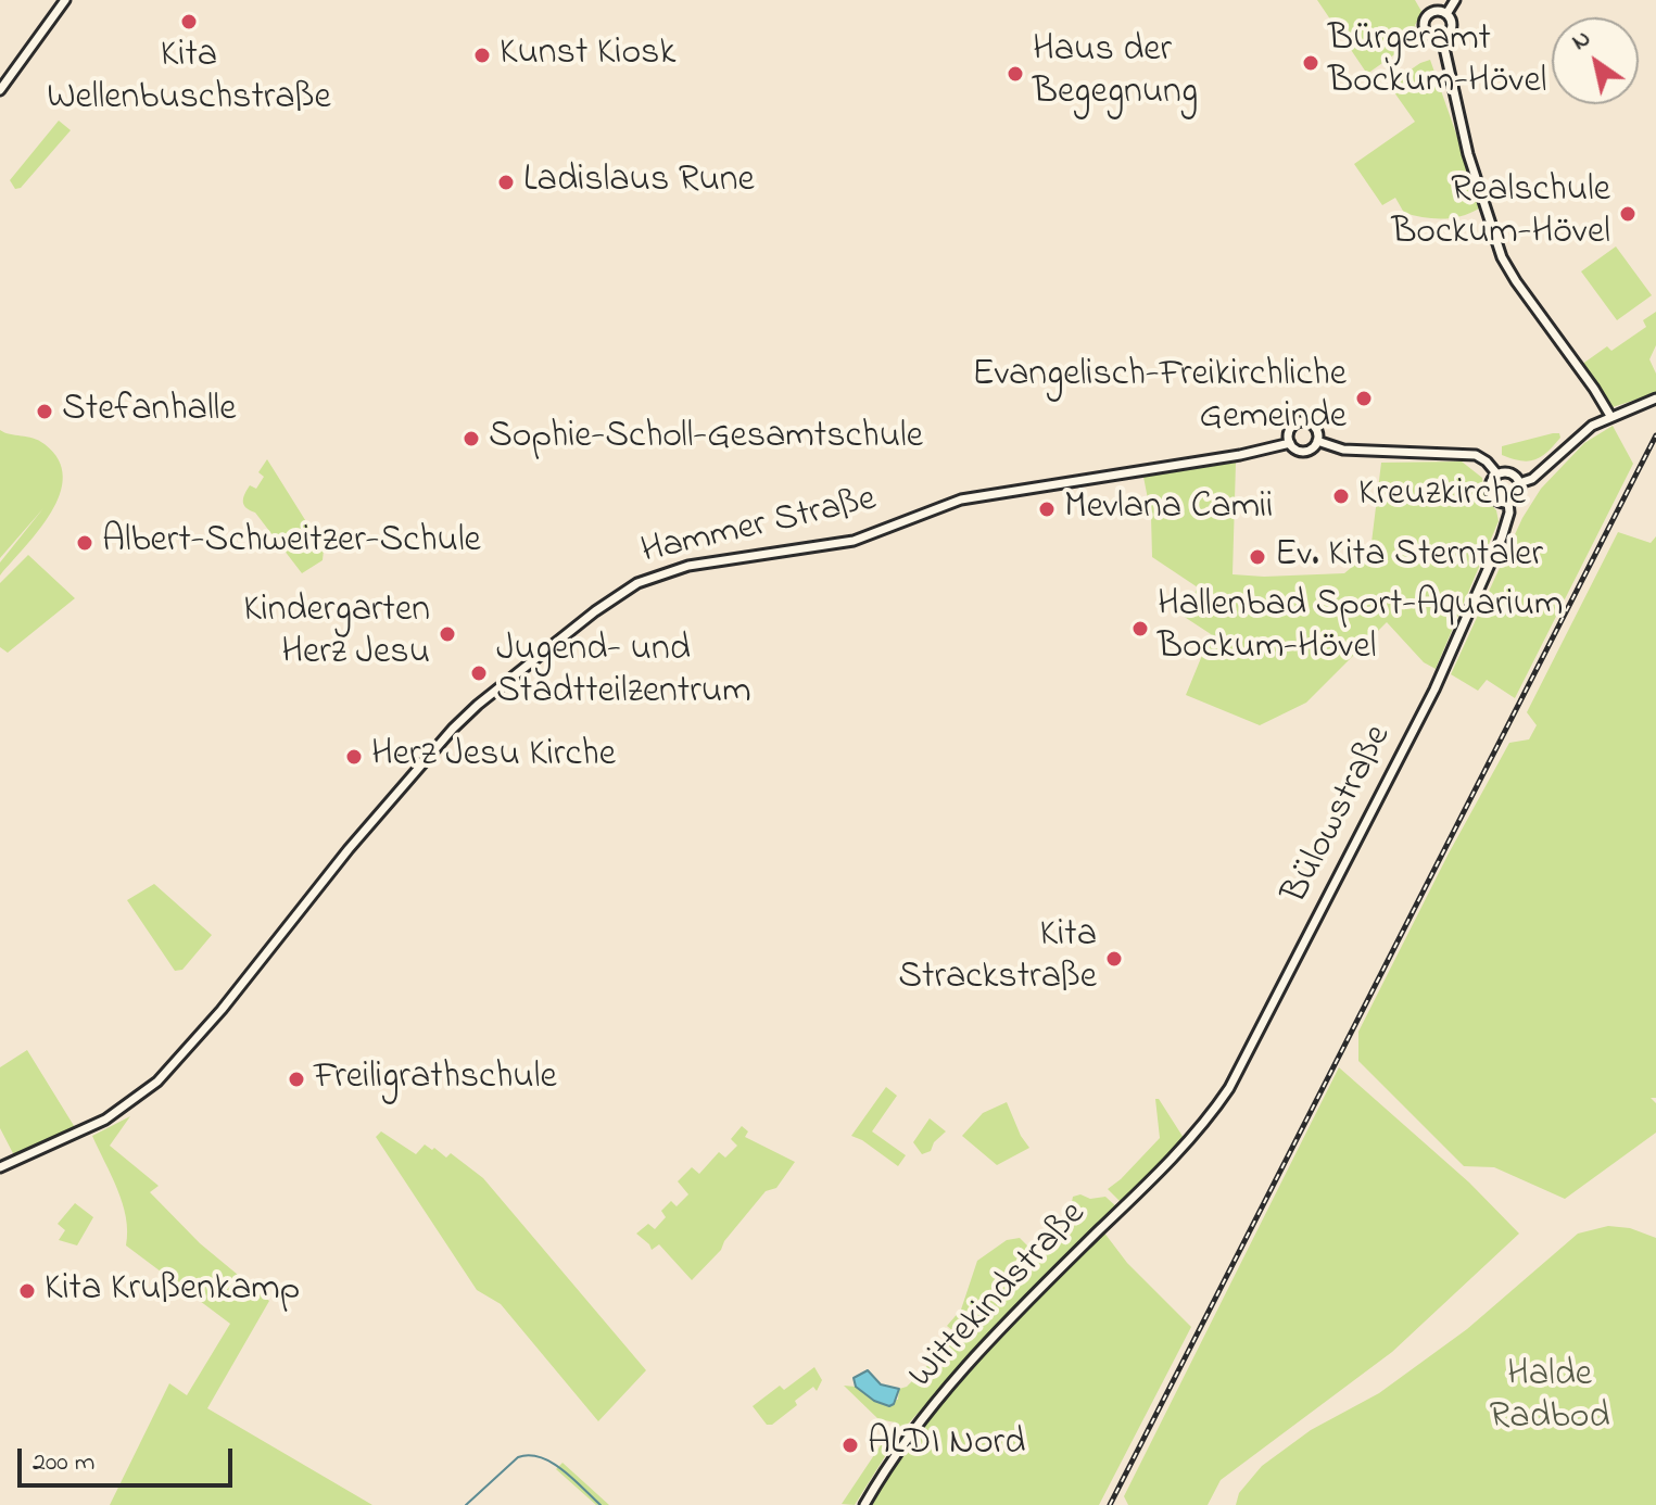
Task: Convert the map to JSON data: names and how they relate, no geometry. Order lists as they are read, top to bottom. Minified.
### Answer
{"streets":{"main road":["Hammer Straße","Bülowstraße","Wittekindstraße"]},"crossings":[["Bülowstraße","Wittekindstraße"]],"parks":["Halde Radbod"],"places":["Kita Wellenbuschstraße","Kunst Kiosk","Bürgeramt Bockum-Hövel","Haus der Begegnung","Ladislaus Rune","Realschule Bockum-Hövel","Evangelisch-Freikirchliche Gemeinde","Stefanhalle","Sophie-Scholl-Gesamtschule","Kreuzkirche","Mevlana Camii","Albert-Schweitzer-Schule","Ev. Kita Sterntaler","Hallenbad Sport-Aquarium Bockum-Hövel","Kindergarten Herz Jesu","Jugend- und Stadtteilzentrum","Herz Jesu Kirche","Kita Strackstraße","Freiligrathschule","Kita Krußenkamp","ALDI Nord"],"scale_bar":"200 m","north":"top left"}
